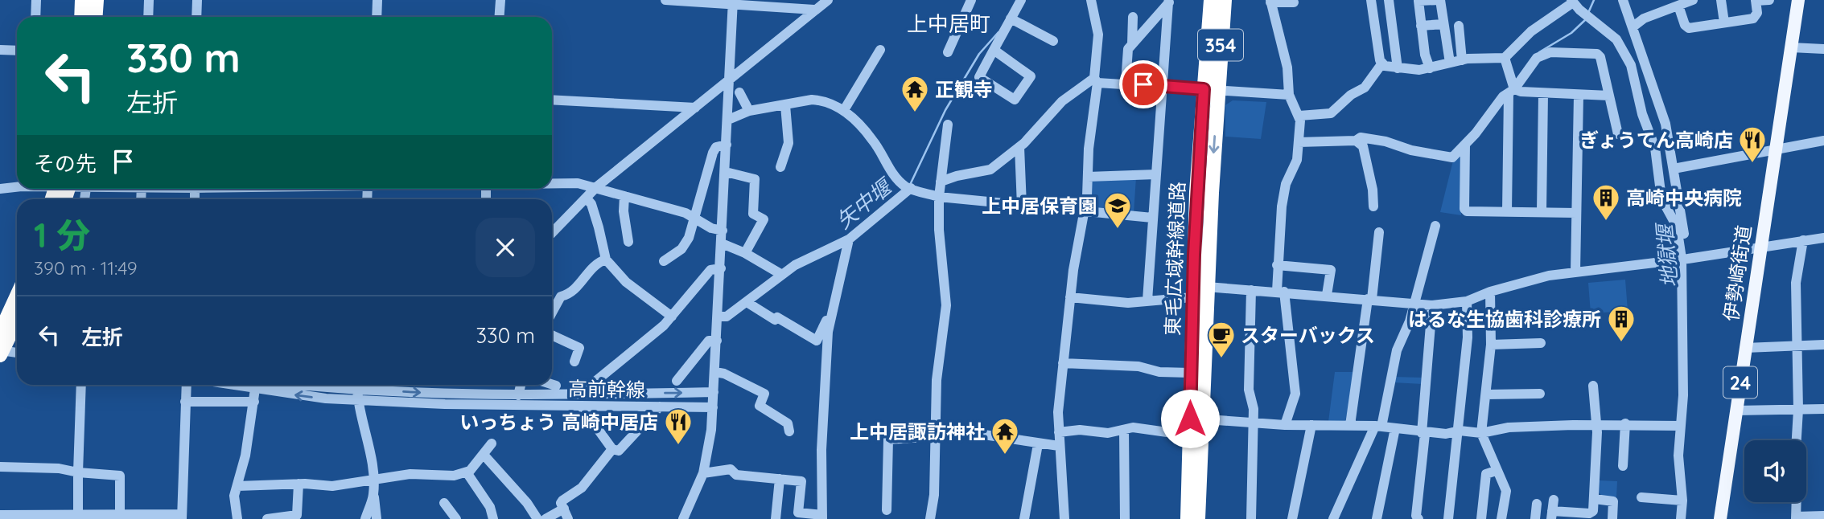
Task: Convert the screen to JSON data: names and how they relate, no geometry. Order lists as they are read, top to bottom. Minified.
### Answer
{"streets":{"highway":["354","東毛広域幹線道路"],"main road":["伊勢崎街道","24"],"street":["高前幹線"]},"districts":["上中居町"],"water":["矢中堰","地獄堰"],"places":{"temple":["正観寺","上中居諏訪神社"],"restaurant":["ぎょうてん高崎店","いっちょう 高崎中居店"],"building":["高崎中央病院","はるな生協歯科診療所"],"school or university":["上中居保育園"],"cafe":["スターバックス"]},"page":{"turn":["330 m","左折"],"then":"その先","heading":["1 分","390 m · 11:49"],"list":[{"name":"左折","value":"330 m"}]}}
